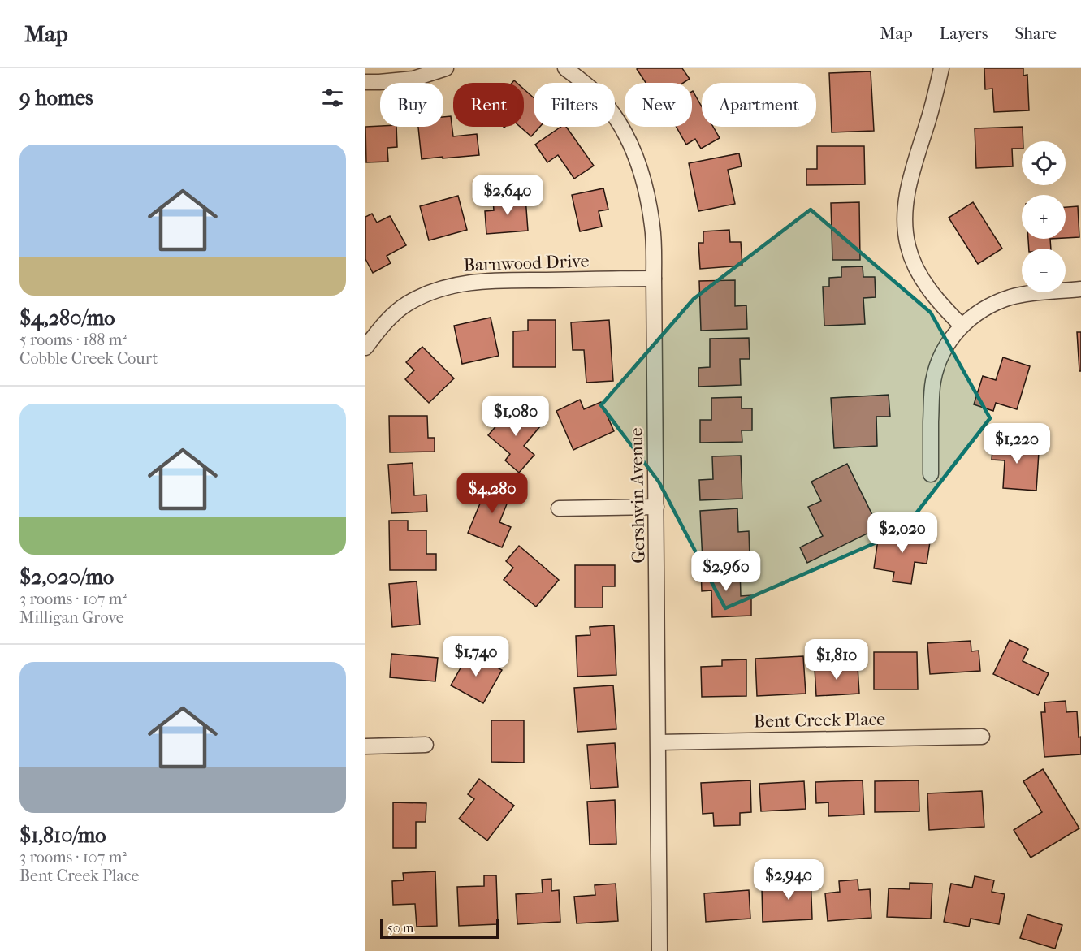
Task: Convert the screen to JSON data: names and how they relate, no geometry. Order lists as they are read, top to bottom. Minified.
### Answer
{"streets":{"street":["Barnwood Drive","Gershwin Avenue","Bent Creek Place"]},"crossings":[["Barnwood Drive","Gershwin Avenue"],["Gershwin Avenue","Bent Creek Place"]],"scale_bar":"50 m","page":{"header":"Map","nav":["Map","Layers","Share"],"heading":"9 homes","chip":["Buy","Rent","Filters","New","Apartment"],"list":[{"name":"$4,280/mo","note":"5 rooms · 188 m² · Cobble Creek Court"},{"name":"$2,020/mo","note":"3 rooms · 107 m² · Milligan Grove"},{"name":"$1,810/mo","note":"3 rooms · 107 m² · Bent Creek Place"}],"map_buttons":["+","−"],"price":["$2,640","$1,080","$1,220","$4,280","$2,020","$2,960","$1,740","$1,810","$2,940"],"scale":"50 m"}}
